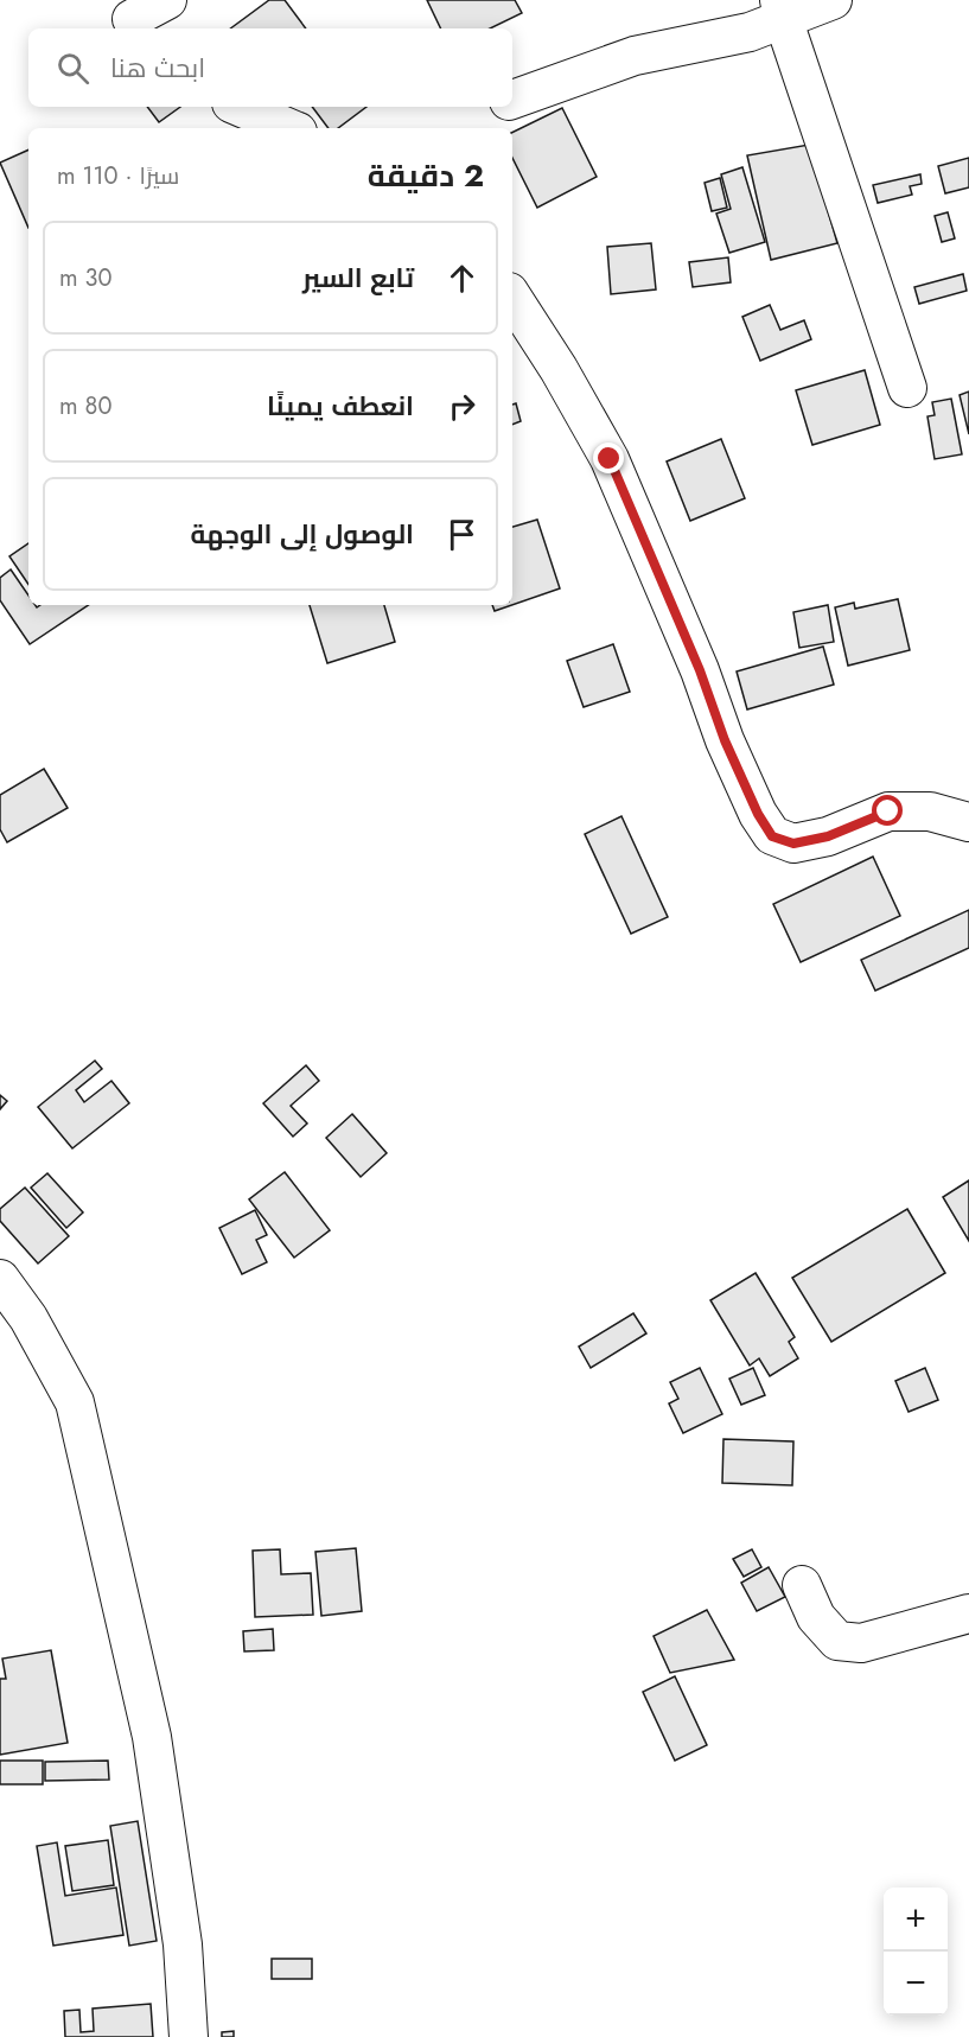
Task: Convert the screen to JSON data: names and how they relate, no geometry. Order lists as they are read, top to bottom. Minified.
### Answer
{"page":{"search":"ابحث هنا","heading":["2 دقيقة","سيرًا · 110 m"],"list":[["تابع السير","30 m"],["انعطف يمينًا","80 m"],"الوصول إلى الوجهة"],"map_buttons":["+","−"]}}
